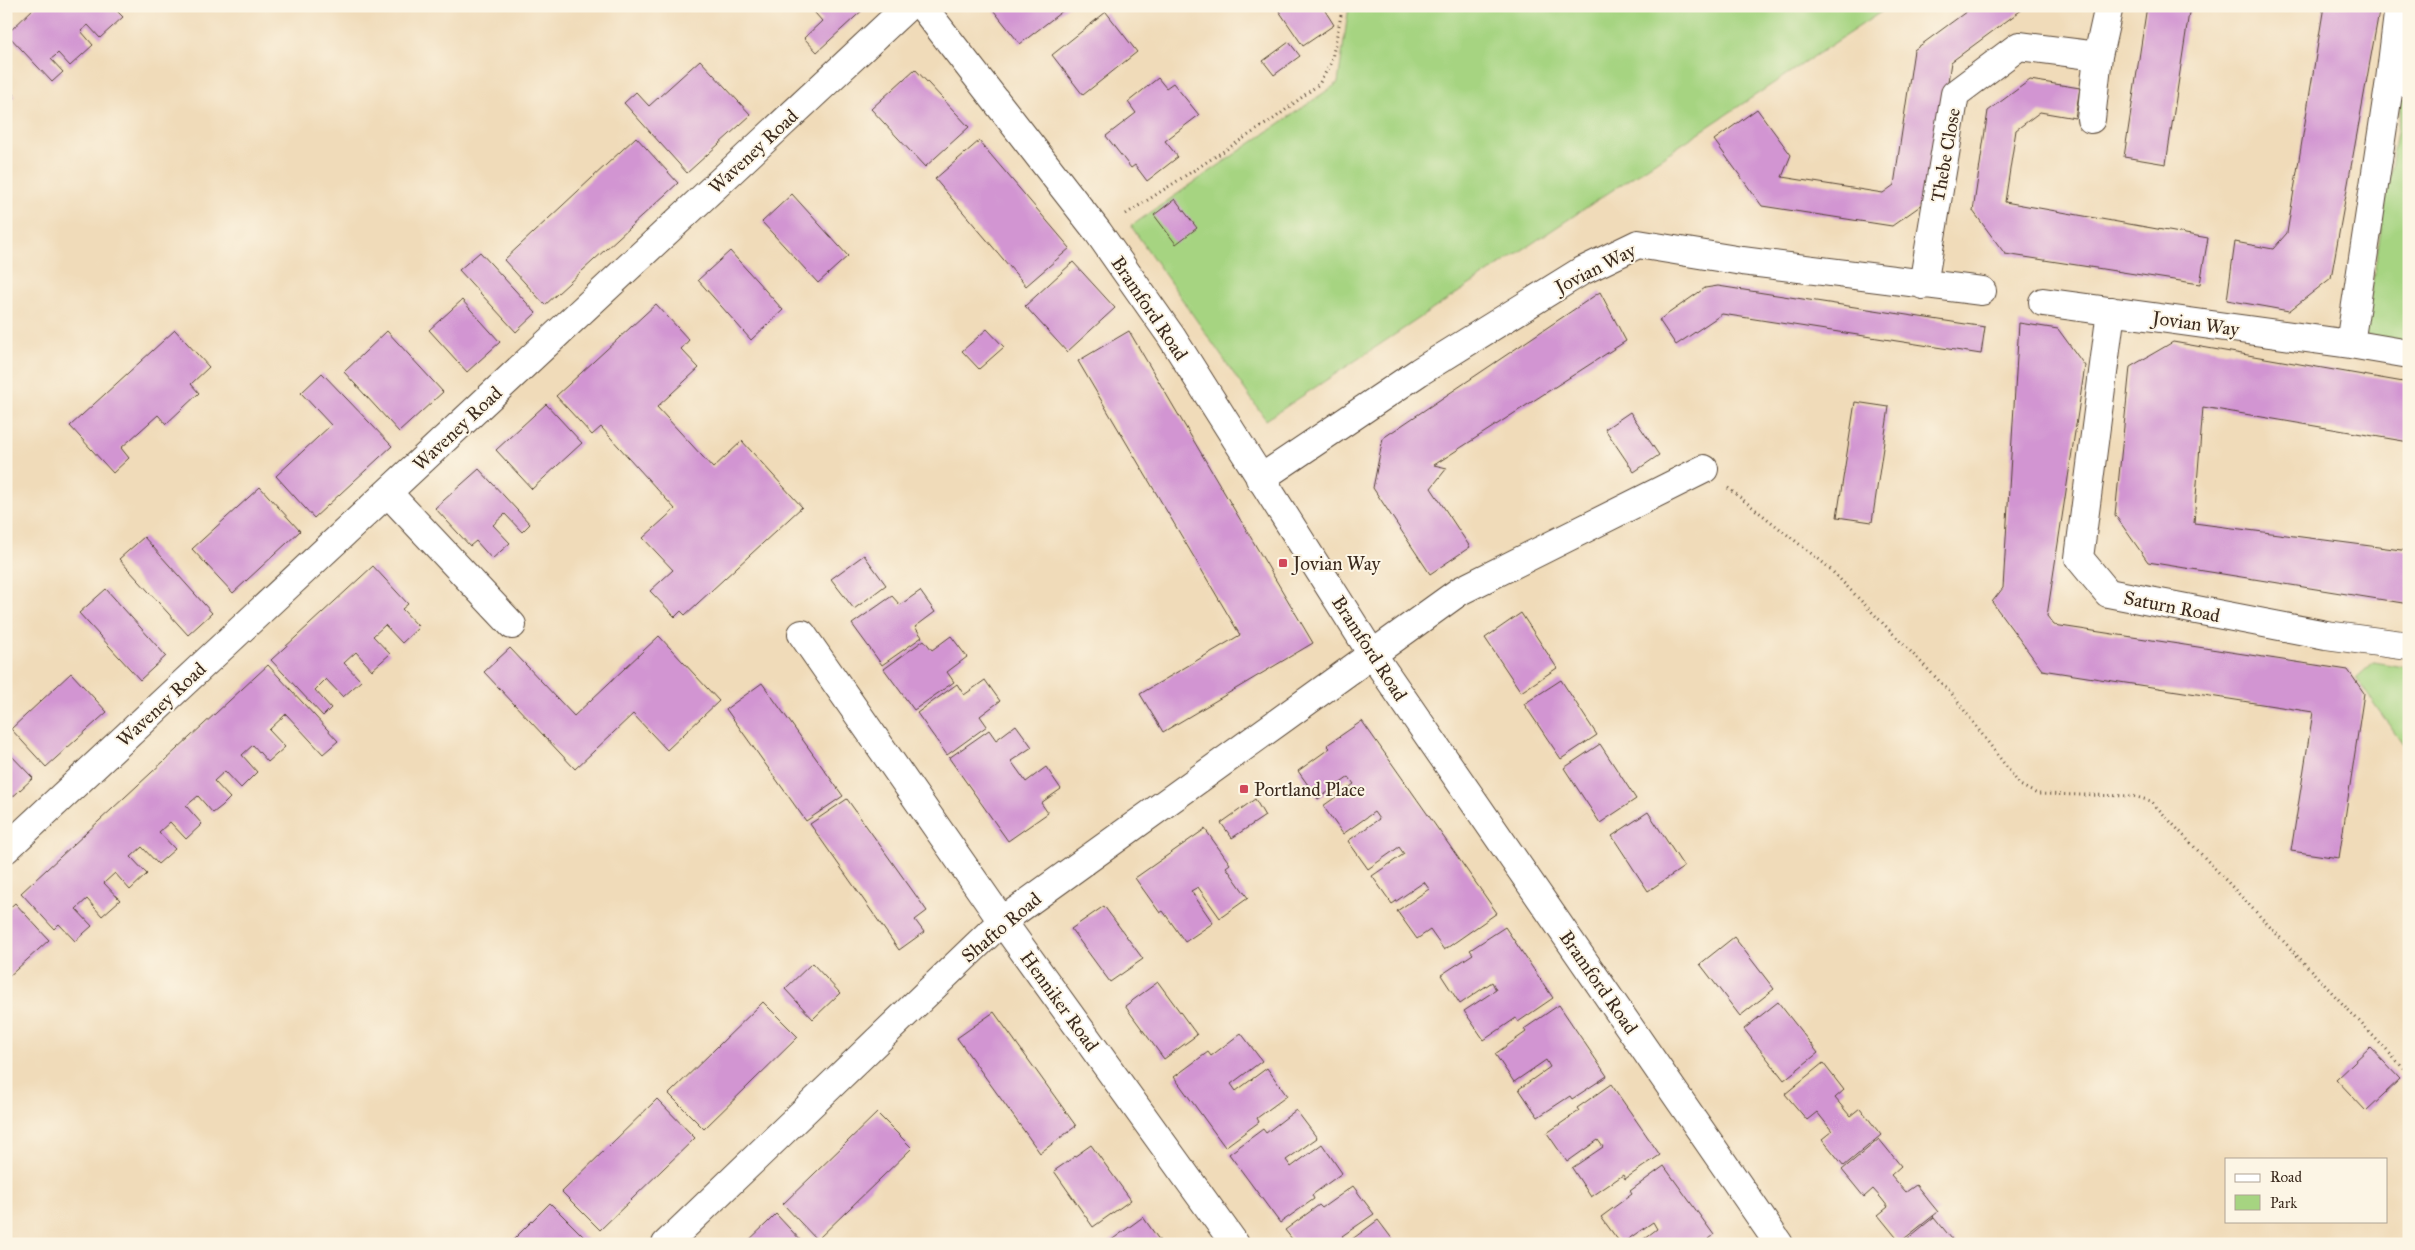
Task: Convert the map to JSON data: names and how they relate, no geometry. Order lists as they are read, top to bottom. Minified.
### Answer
{"streets":{"street":["Waveney Road","Thebe Close","Jovian Way","Bramford Road","Saturn Road","Shafto Road","Henniker Road"]},"crossings":[["Thebe Close","Jovian Way"],["Jovian Way","Bramford Road"],["Jovian Way","Saturn Road"],["Bramford Road","Shafto Road"],["Shafto Road","Henniker Road"]],"places":{"transit":["Jovian Way","Portland Place"]},"legend":["Road","Park"]}
